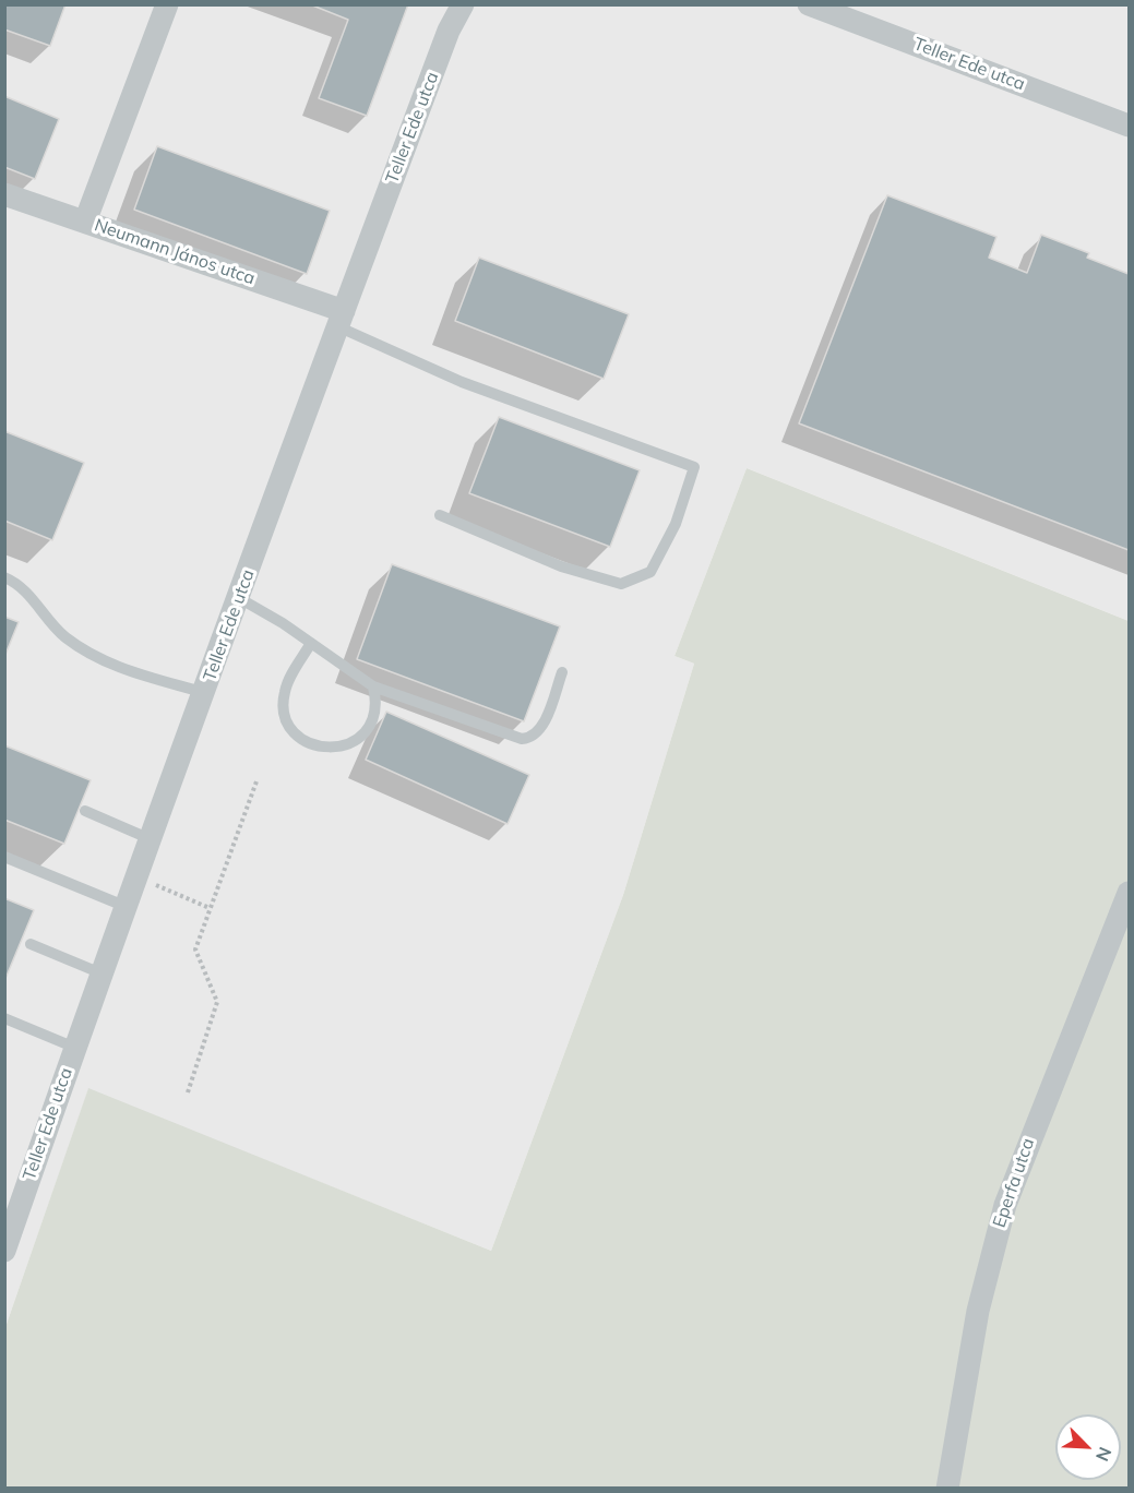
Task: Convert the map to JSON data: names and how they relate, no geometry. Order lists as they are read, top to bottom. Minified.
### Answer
{"streets":{"street":["Teller Ede utca","Neumann János utca","Eperfa utca"]},"crossings":[["Teller Ede utca","Neumann János utca"]],"north":"bottom right"}
